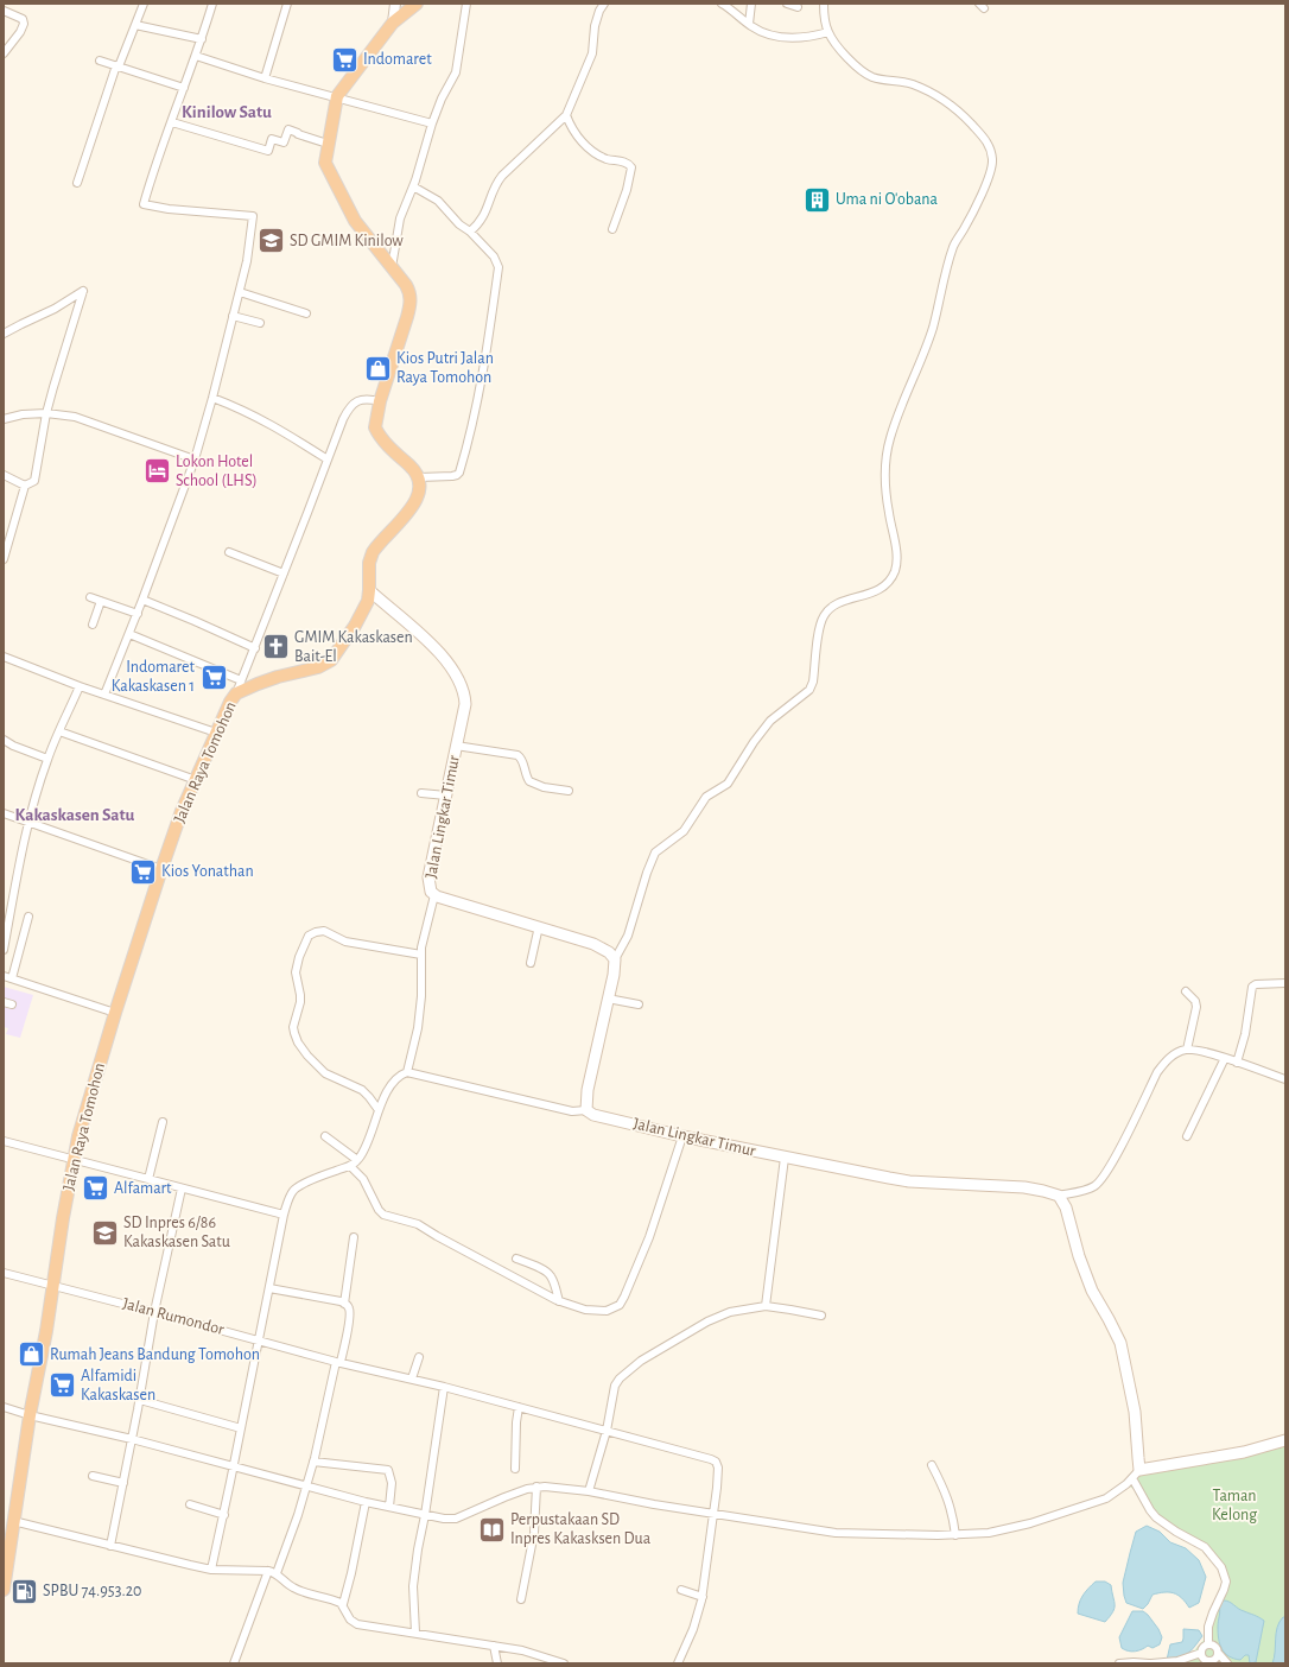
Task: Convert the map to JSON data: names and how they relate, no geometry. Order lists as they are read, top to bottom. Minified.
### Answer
{"streets":{"highway":["Jalan Raya Tomohon"],"main road":["Jalan Lingkar Timur"],"street":["Jalan Rumondor"]},"crossings":[["Jalan Raya Tomohon","Jalan Lingkar Timur"],["Jalan Raya Tomohon","Jalan Rumondor"]],"districts":["Kinilow Satu","Kakaskasen Satu"],"parks":["Taman Kelong"],"places":{"supermarket":["Indomaret","Indomaret Kakaskasen 1","Kios Yonathan","Alfamart","Alfamidi Kakaskasen"],"building":["Uma ni O'obana"],"school or university":["SD GMIM Kinilow","SD Inpres 6/86 Kakaskasen Satu"],"shop":["Kios Putri Jalan Raya Tomohon","Rumah Jeans Bandung Tomohon"],"hotel":["Lokon Hotel School (LHS)"],"church":["GMIM Kakaskasen Bait-El"],"library":["Perpustakaan SD Inpres Kakasksen Dua"],"fuel station":["SPBU 74.953.20"]}}
